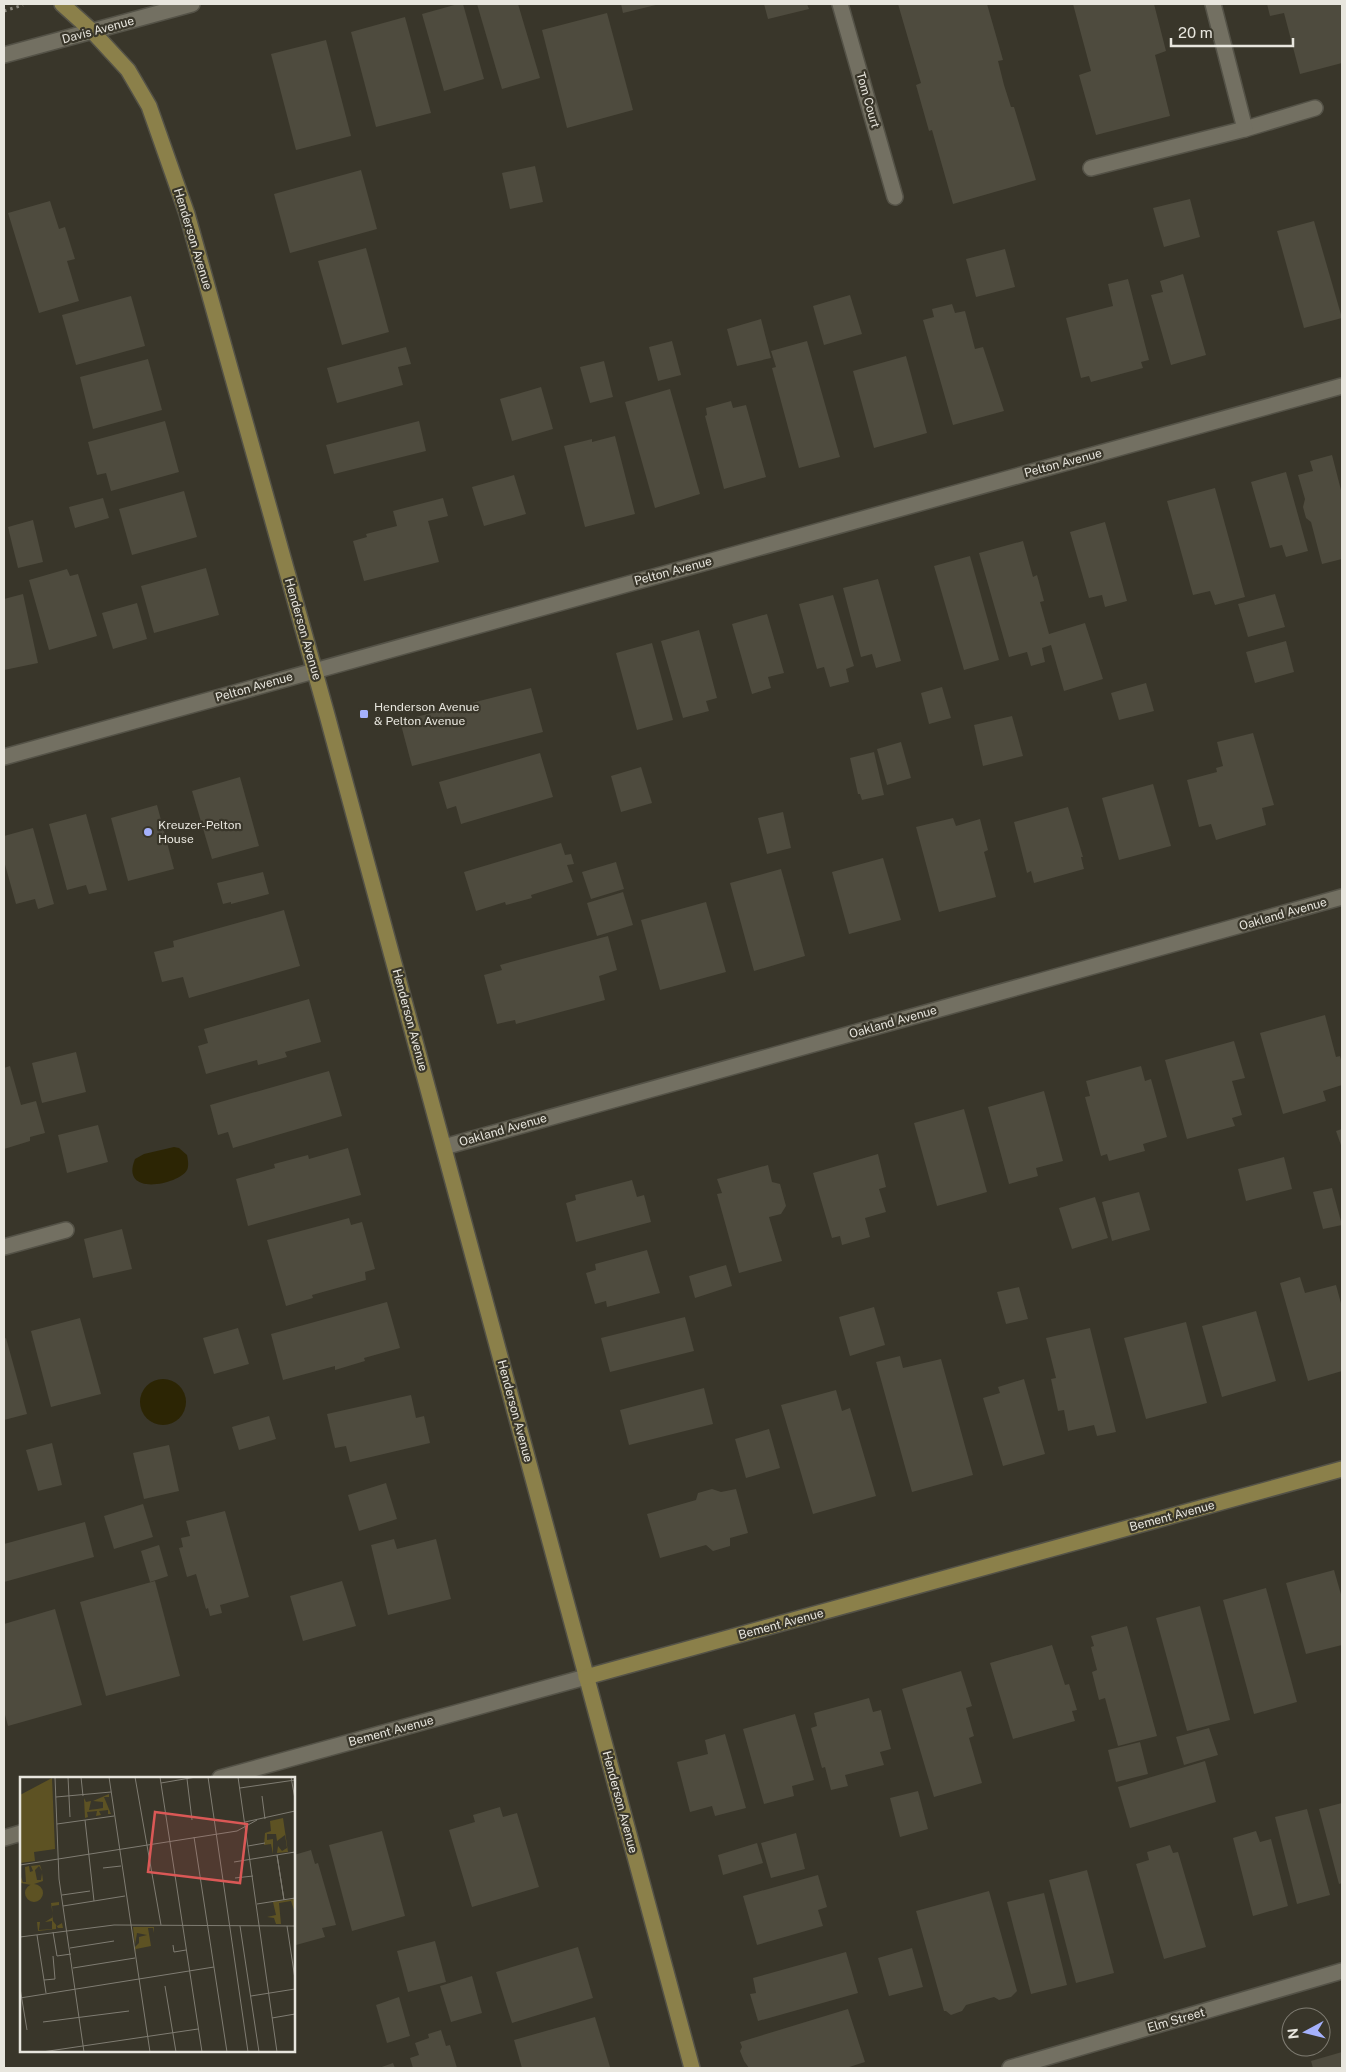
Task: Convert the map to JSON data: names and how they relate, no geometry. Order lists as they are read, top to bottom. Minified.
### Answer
{"streets":{"street":["Davis Avenue","Tom Court","Henderson Avenue","Pelton Avenue","Oakland Avenue","Bement Avenue","Elm Street"]},"crossings":[["Davis Avenue","Henderson Avenue"],["Henderson Avenue","Pelton Avenue"],["Henderson Avenue","Oakland Avenue"],["Henderson Avenue","Bement Avenue"]],"places":{"transit":["Henderson Avenue & Pelton Avenue"],"other":["Kreuzer-Pelton House"]},"scale_bar":"20 m","north":"left"}
